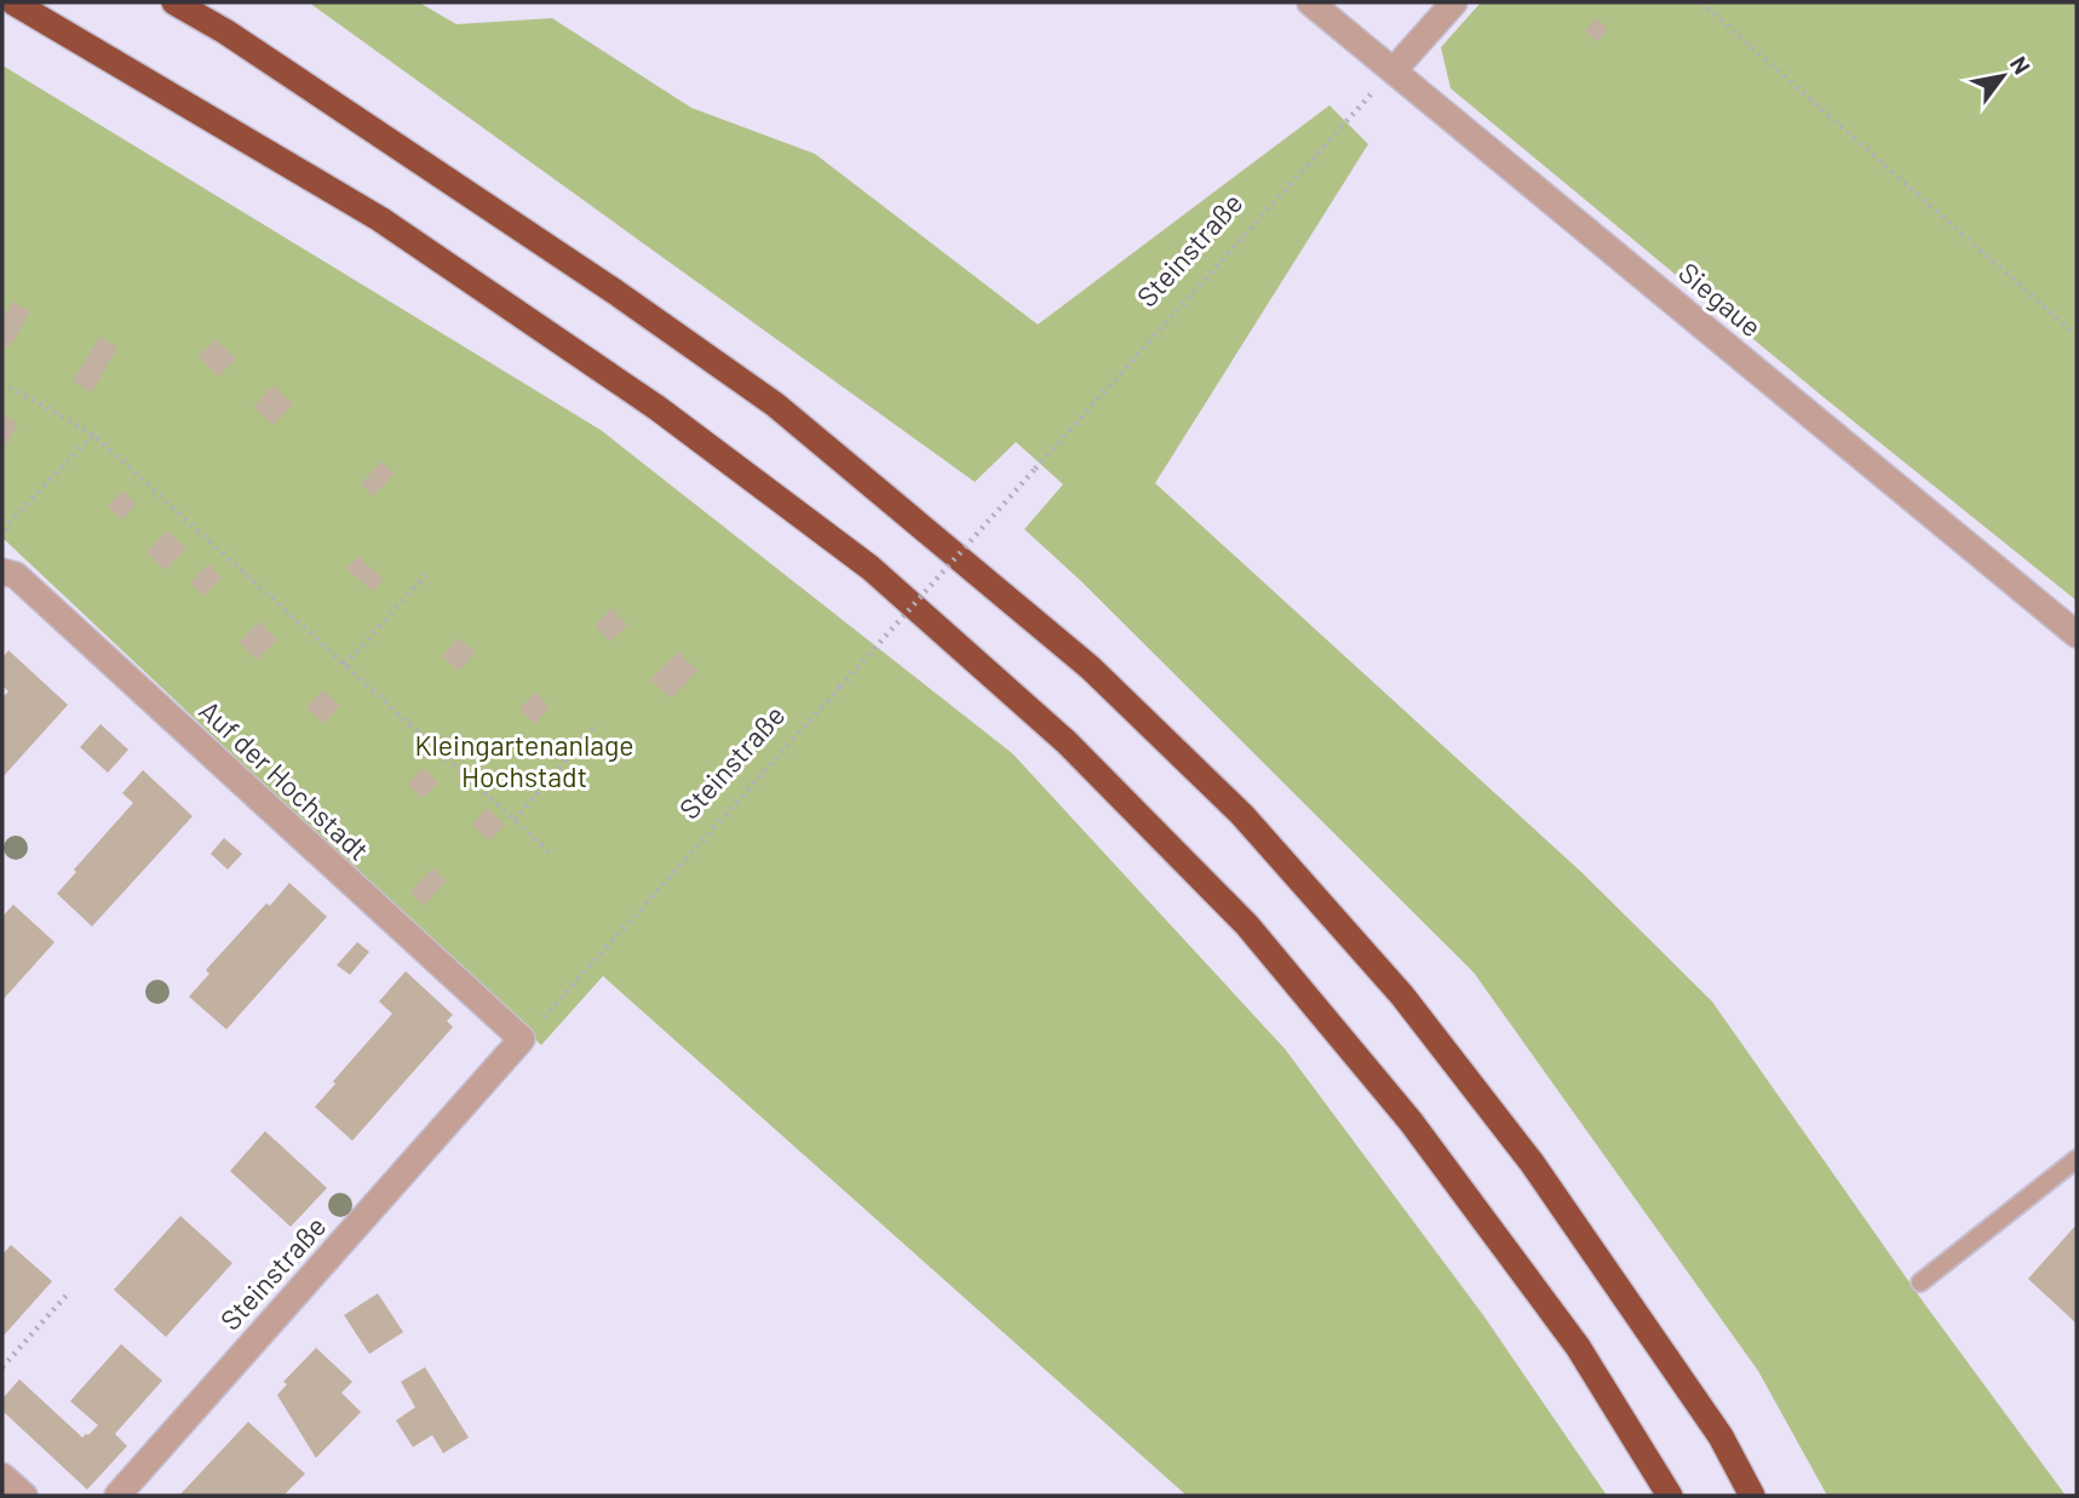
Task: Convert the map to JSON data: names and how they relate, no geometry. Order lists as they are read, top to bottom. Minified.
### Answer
{"streets":{"street":["Steinstraße","Siegaue","Auf der Hochstadt"]},"crossings":[["Steinstraße","Siegaue"],["Steinstraße","Auf der Hochstadt"]],"parks":["Kleingartenanlage Hochstadt"],"north":"top right"}
